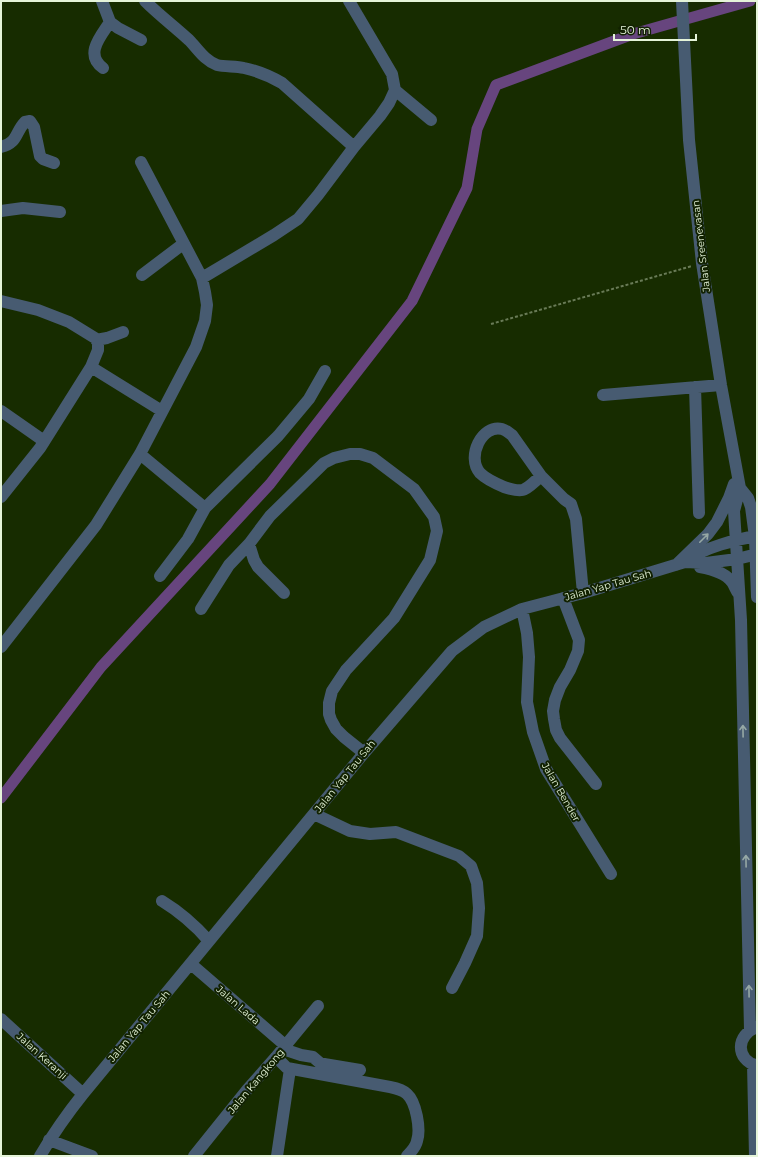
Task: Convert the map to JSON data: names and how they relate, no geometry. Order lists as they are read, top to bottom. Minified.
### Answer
{"streets":{"street":["Jalan Sreenevasan","Jalan Yap Tau Sah","Jalan Bender","Jalan Lada","Jalan Keranji","Jalan Kangkong"]},"crossings":[["Jalan Yap Tau Sah","Jalan Bender"],["Jalan Yap Tau Sah","Jalan Lada"],["Jalan Yap Tau Sah","Jalan Keranji"],["Jalan Lada","Jalan Kangkong"]],"scale_bar":"50 m"}
